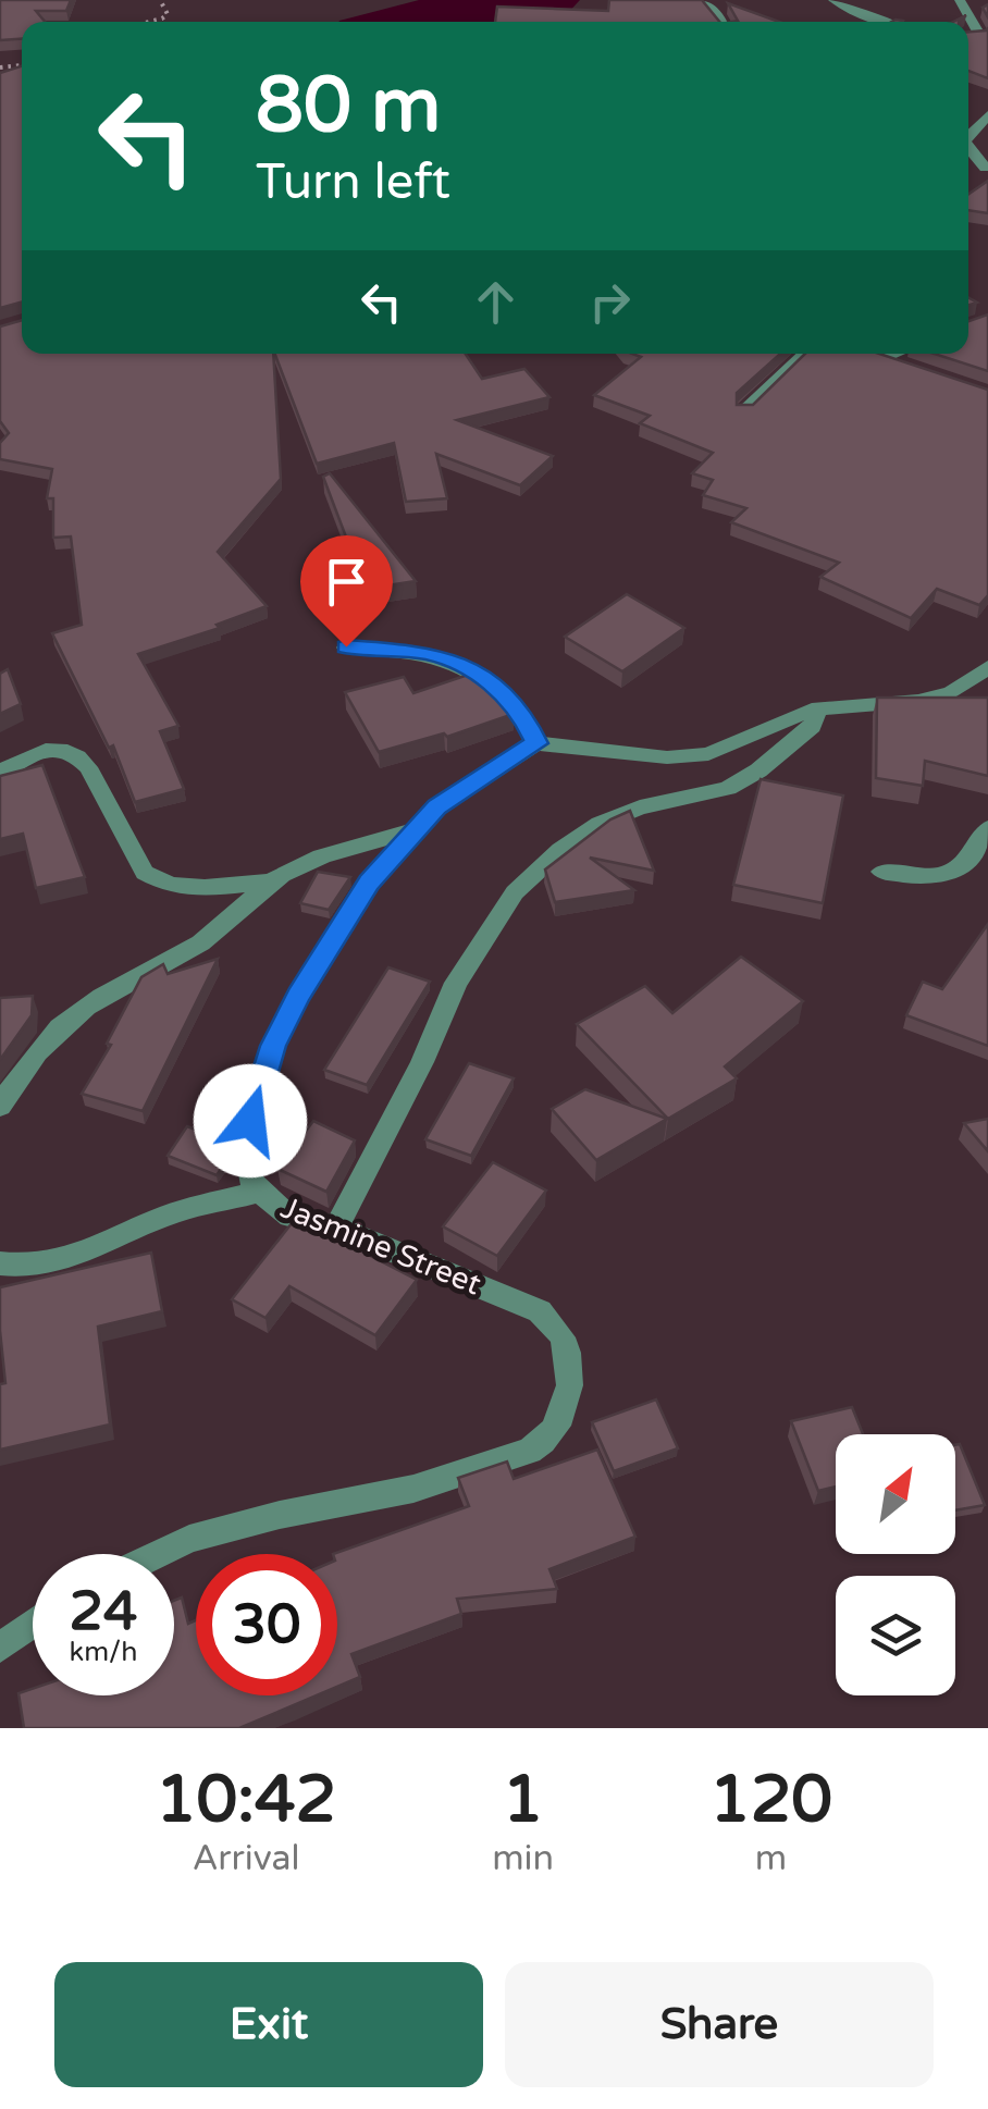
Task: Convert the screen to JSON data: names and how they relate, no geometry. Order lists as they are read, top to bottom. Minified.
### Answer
{"streets":{"street":["Jasmine Street"]},"north":"top right","page":{"turn":["80 m","Turn left"],"speed":"24 km/h","limit":"30","eta":["10:42","Arrival","1","min","120","m"],"buttons":["Exit","Share"]}}
